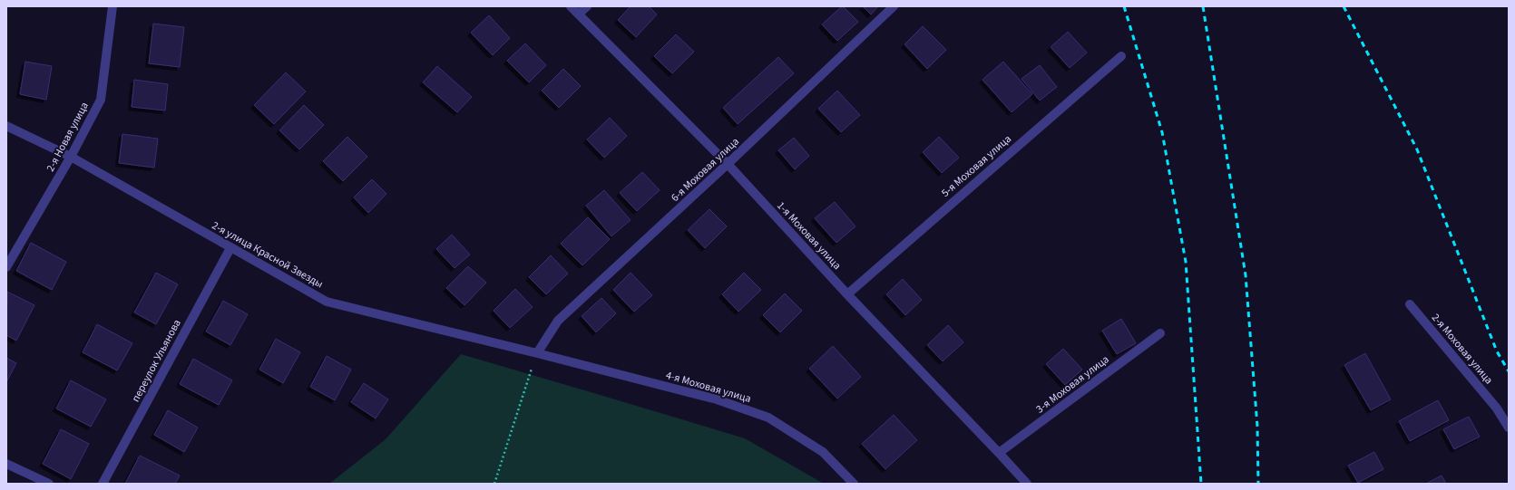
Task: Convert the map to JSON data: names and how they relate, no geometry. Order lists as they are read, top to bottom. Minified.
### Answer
{"streets":{"street":["2-я Новая улица","5-я Моховая улица","6-я Моховая улица","1-я Моховая улица","2-я улица Красной Звезды","2-я Моховая улица","переулок Ульянова","3-я Моховая улица","4-я Моховая улица"]},"crossings":[["2-я Новая улица","2-я улица Красной Звезды"],["5-я Моховая улица","1-я Моховая улица"],["6-я Моховая улица","1-я Моховая улица"],["6-я Моховая улица","2-я улица Красной Звезды"],["6-я Моховая улица","4-я Моховая улица"],["1-я Моховая улица","3-я Моховая улица"],["2-я улица Красной Звезды","переулок Ульянова"],["2-я улица Красной Звезды","4-я Моховая улица"]]}
